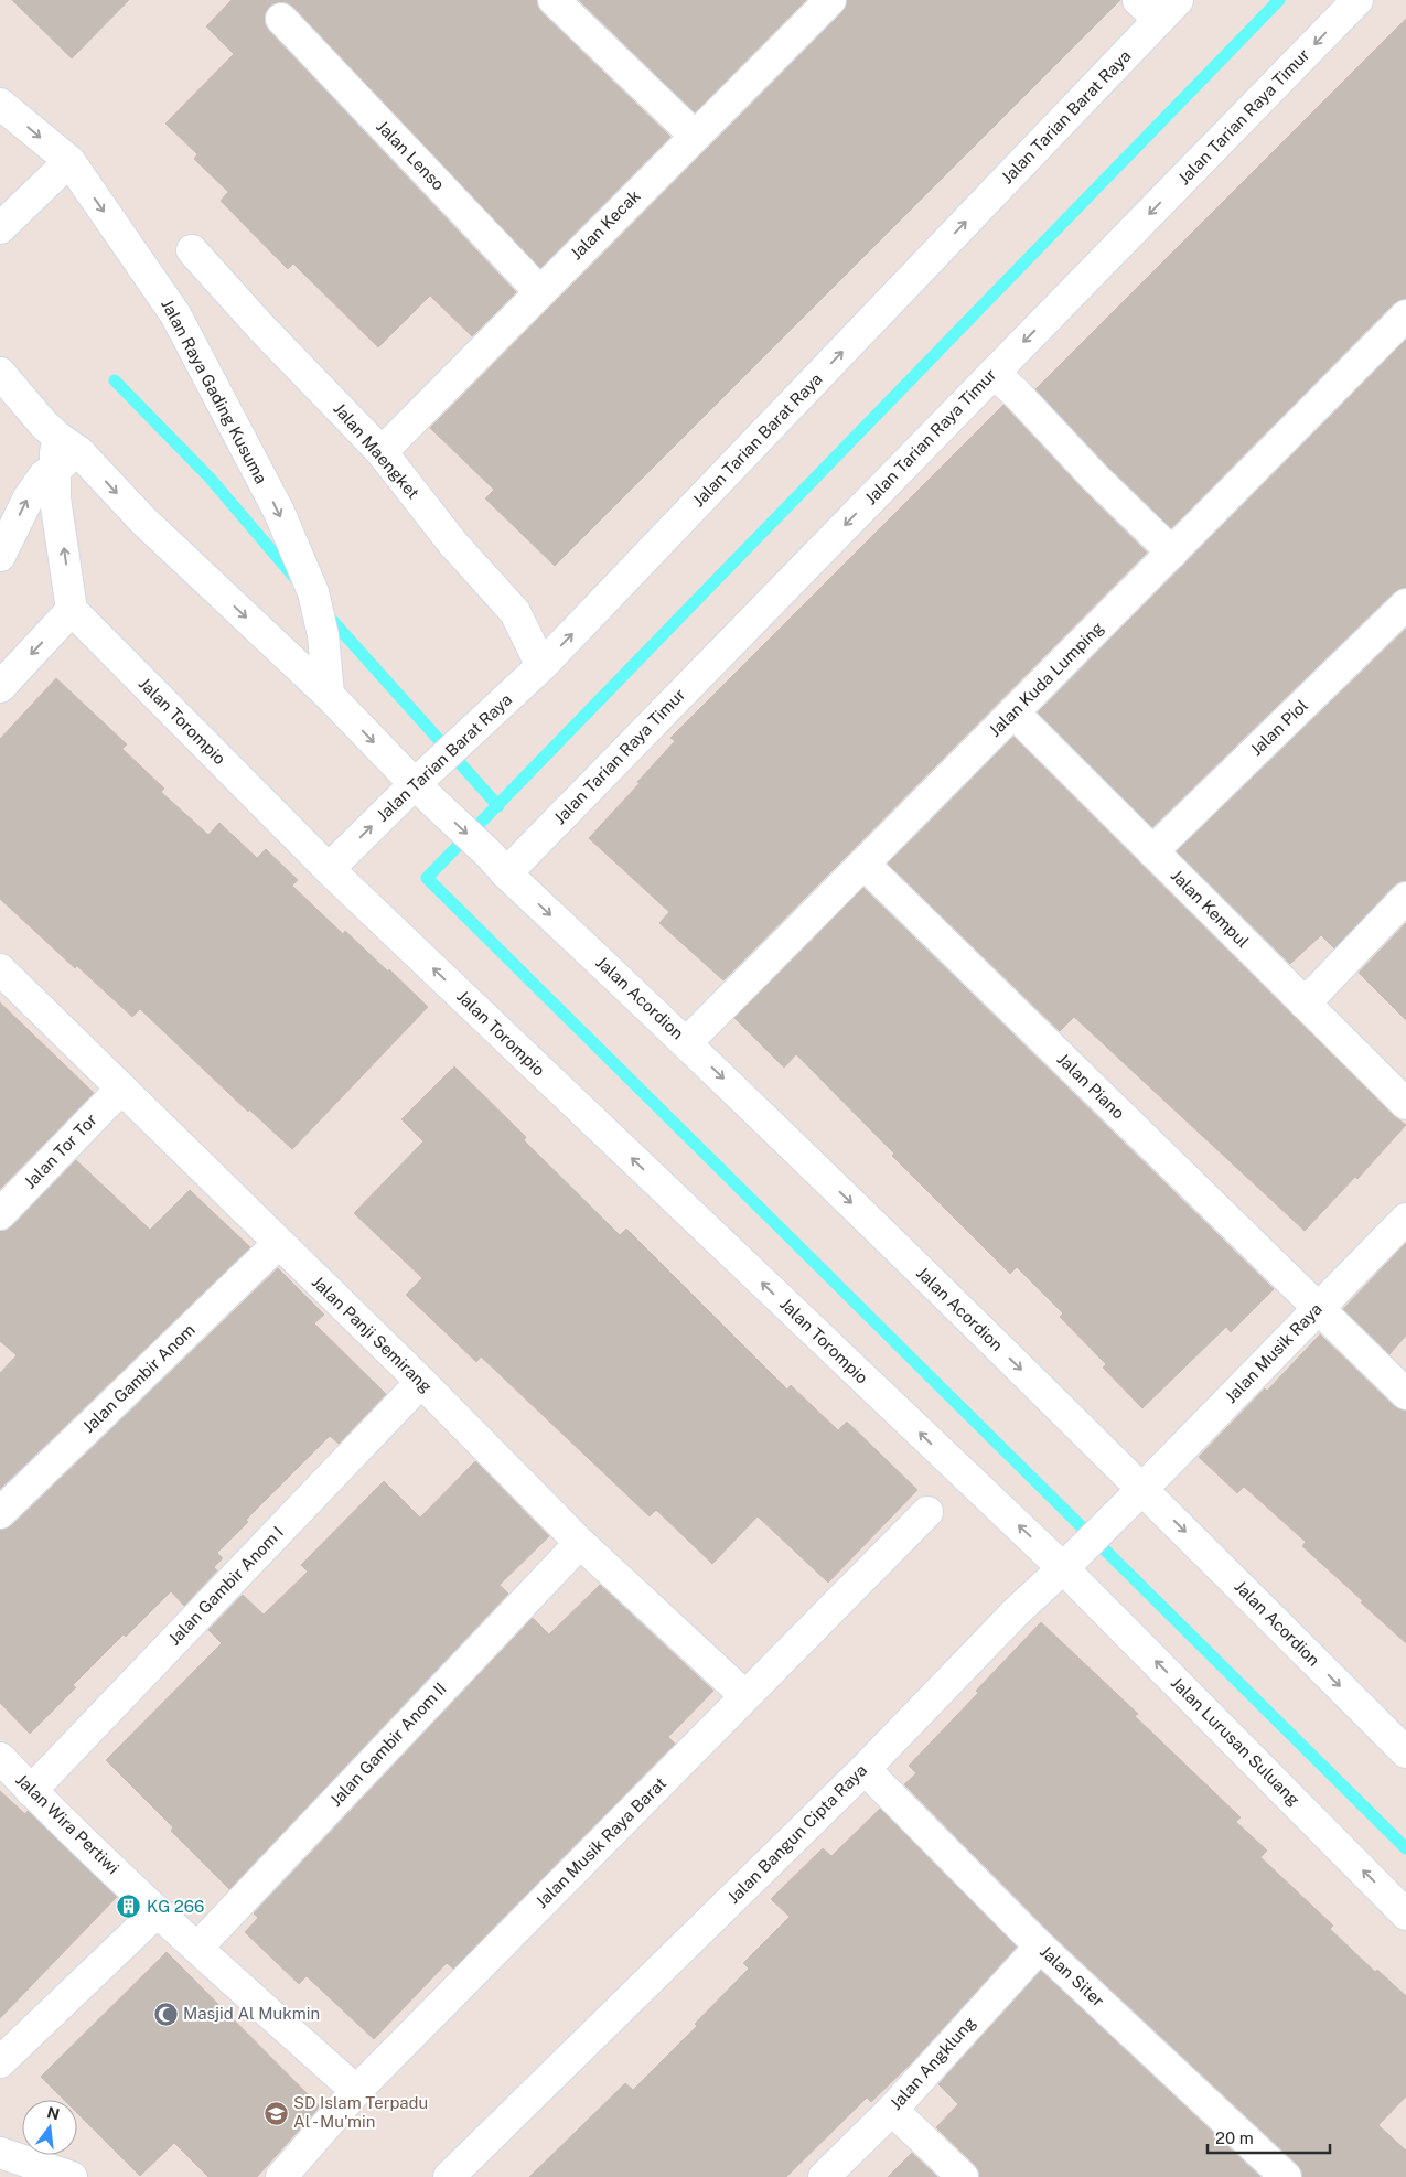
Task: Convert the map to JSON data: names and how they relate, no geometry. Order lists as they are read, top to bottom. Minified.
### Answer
{"streets":{"street":["Jalan Tarian Barat Raya","Jalan Tarian Raya Timur","Jalan Lenso","Jalan Kecak","Jalan Raya Gading Kusuma","Jalan Maengket","Jalan Kuda Lumping","Jalan Torompio","Jalan Piol","Jalan Kempul","Jalan Acordion","Jalan Piano","Jalan Tor Tor","Jalan Panji Semirang","Jalan Musik Raya","Jalan Gambir Anom","Jalan Gambir Anom I","Jalan Lurusan Suluang","Jalan Gambir Anom II","Jalan Wira Pertiwi","Jalan Bangun Cipta Raya","Jalan Musik Raya Barat","Jalan Siter","Jalan Angklung"]},"crossings":[["Jalan Tarian Barat Raya","Jalan Maengket"],["Jalan Tarian Barat Raya","Jalan Torompio"],["Jalan Tarian Raya Timur","Jalan Acordion"],["Jalan Lenso","Jalan Kecak"],["Jalan Kecak","Jalan Maengket"],["Jalan Kuda Lumping","Jalan Kempul"],["Jalan Kuda Lumping","Jalan Acordion"],["Jalan Kuda Lumping","Jalan Piano"],["Jalan Torompio","Jalan Lurusan Suluang"],["Jalan Torompio","Jalan Bangun Cipta Raya"],["Jalan Piol","Jalan Kempul"],["Jalan Acordion","Jalan Musik Raya"],["Jalan Acordion","Jalan Bangun Cipta Raya"],["Jalan Piano","Jalan Musik Raya"],["Jalan Tor Tor","Jalan Panji Semirang"],["Jalan Panji Semirang","Jalan Gambir Anom"],["Jalan Panji Semirang","Jalan Gambir Anom I"],["Jalan Panji Semirang","Jalan Gambir Anom II"],["Jalan Panji Semirang","Jalan Musik Raya Barat"],["Jalan Musik Raya","Jalan Bangun Cipta Raya"],["Jalan Gambir Anom I","Jalan Wira Pertiwi"],["Jalan Lurusan Suluang","Jalan Bangun Cipta Raya"],["Jalan Gambir Anom II","Jalan Wira Pertiwi"],["Jalan Wira Pertiwi","Jalan Musik Raya Barat"],["Jalan Bangun Cipta Raya","Jalan Siter"],["Jalan Siter","Jalan Angklung"]],"one_way":["Jalan Tarian Barat Raya","Jalan Tarian Raya Timur","Jalan Torompio","Jalan Acordion","Jalan Lurusan Suluang"],"places":{"building":["KG 266"],"mosque":["Masjid Al Mukmin"],"school or university":["SD Islam Terpadu Al - Mu'min"]},"scale_bar":"20 m","north":"top"}
